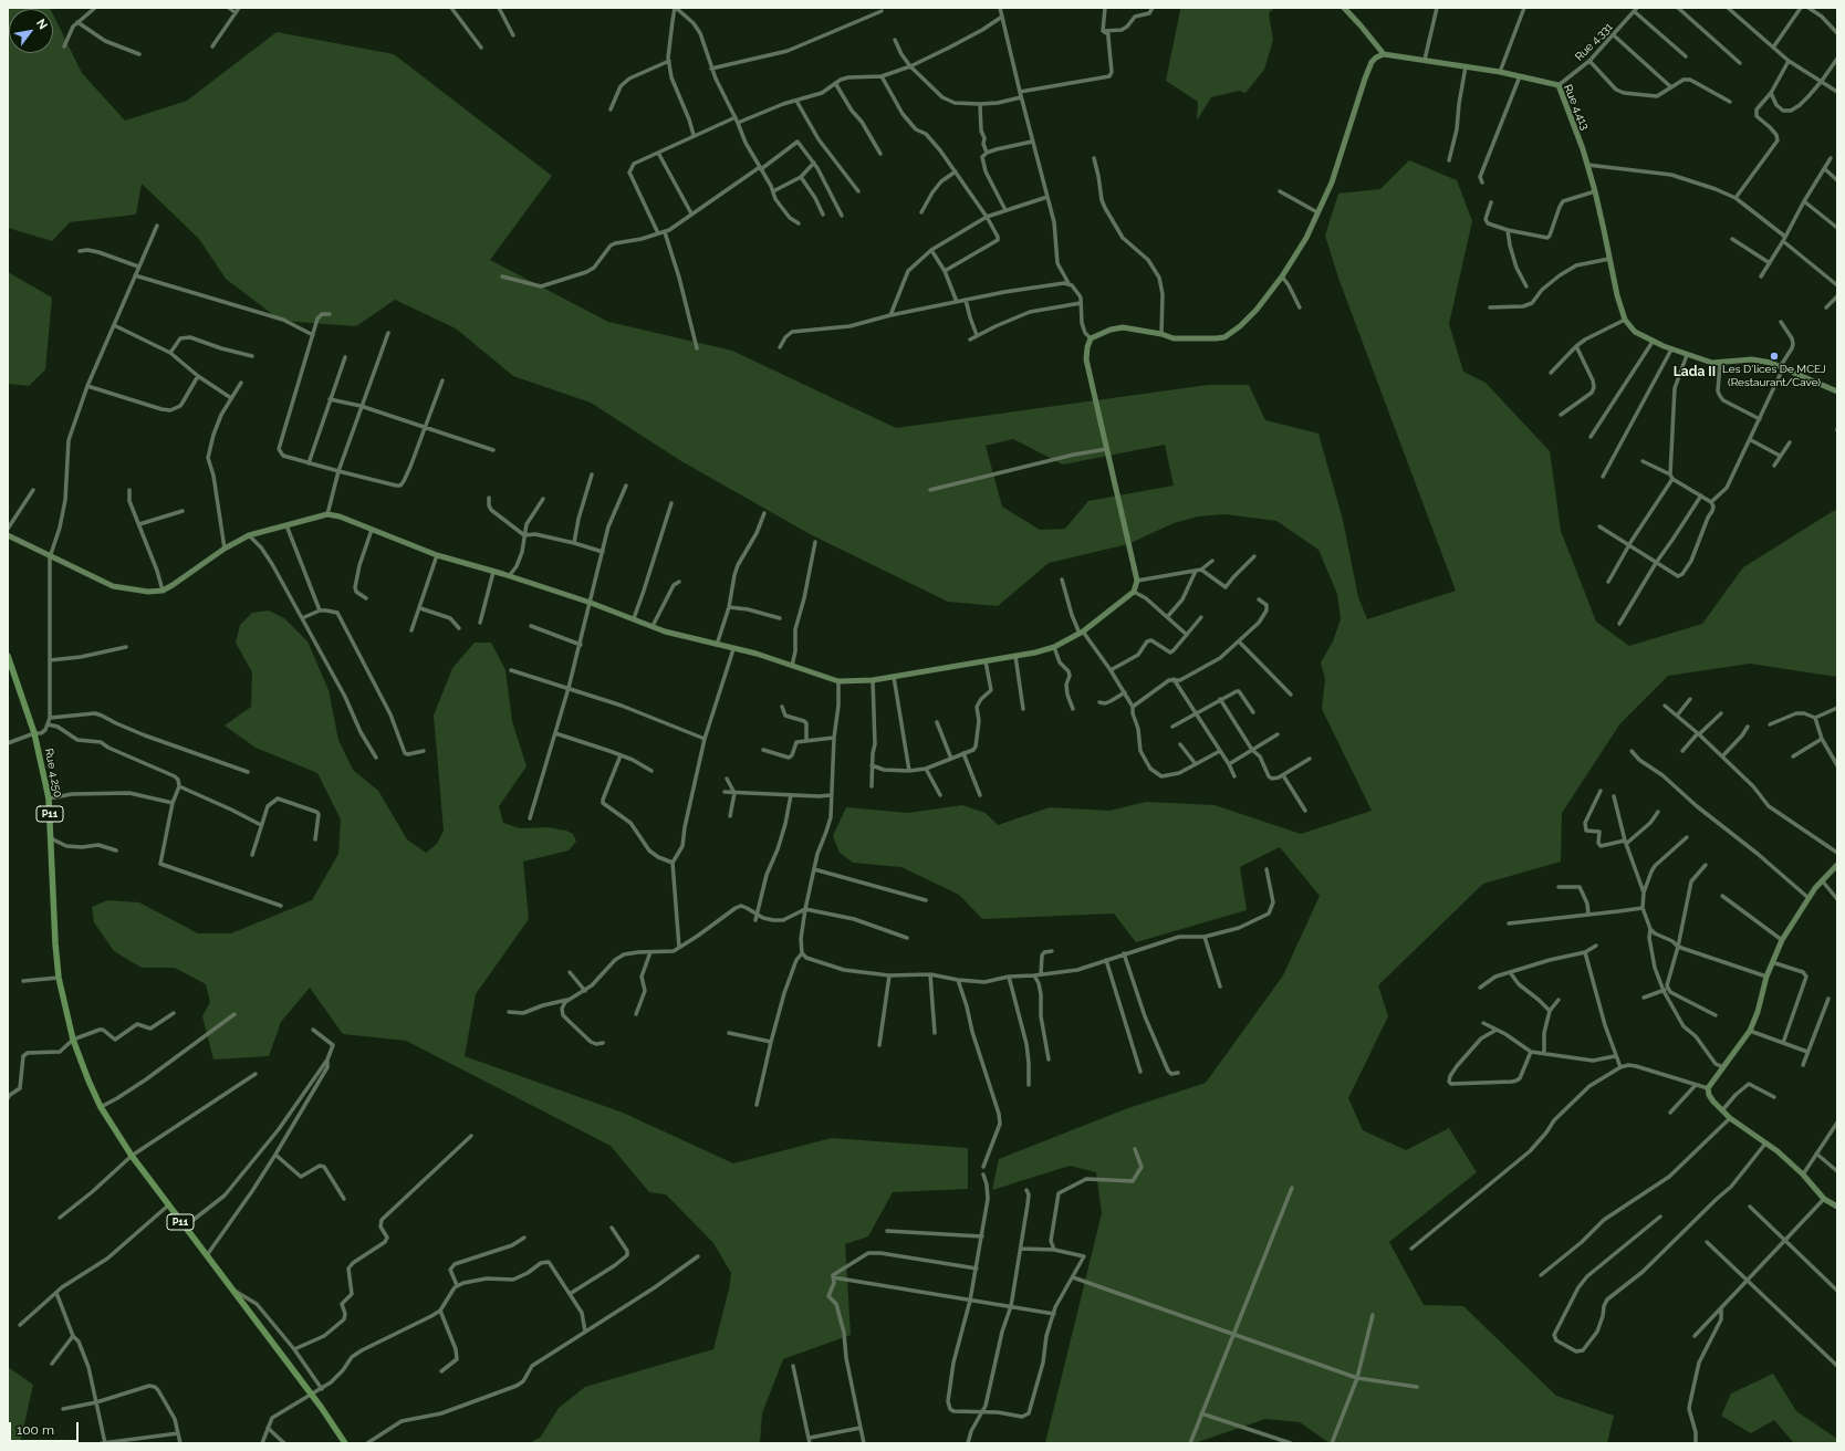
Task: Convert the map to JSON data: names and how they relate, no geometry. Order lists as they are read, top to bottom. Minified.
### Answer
{"streets":{"main road":["Rue 4.250","P11"],"street":["Rue 4.331","Rue 4.413"]},"crossings":[["Rue 4.331","Rue 4.413"],["Rue 4.250","P11"]],"districts":["Lada II"],"places":["Les D'lices De MCEJ (Restaurant/Cave)"],"scale_bar":"100 m","north":"top right"}
